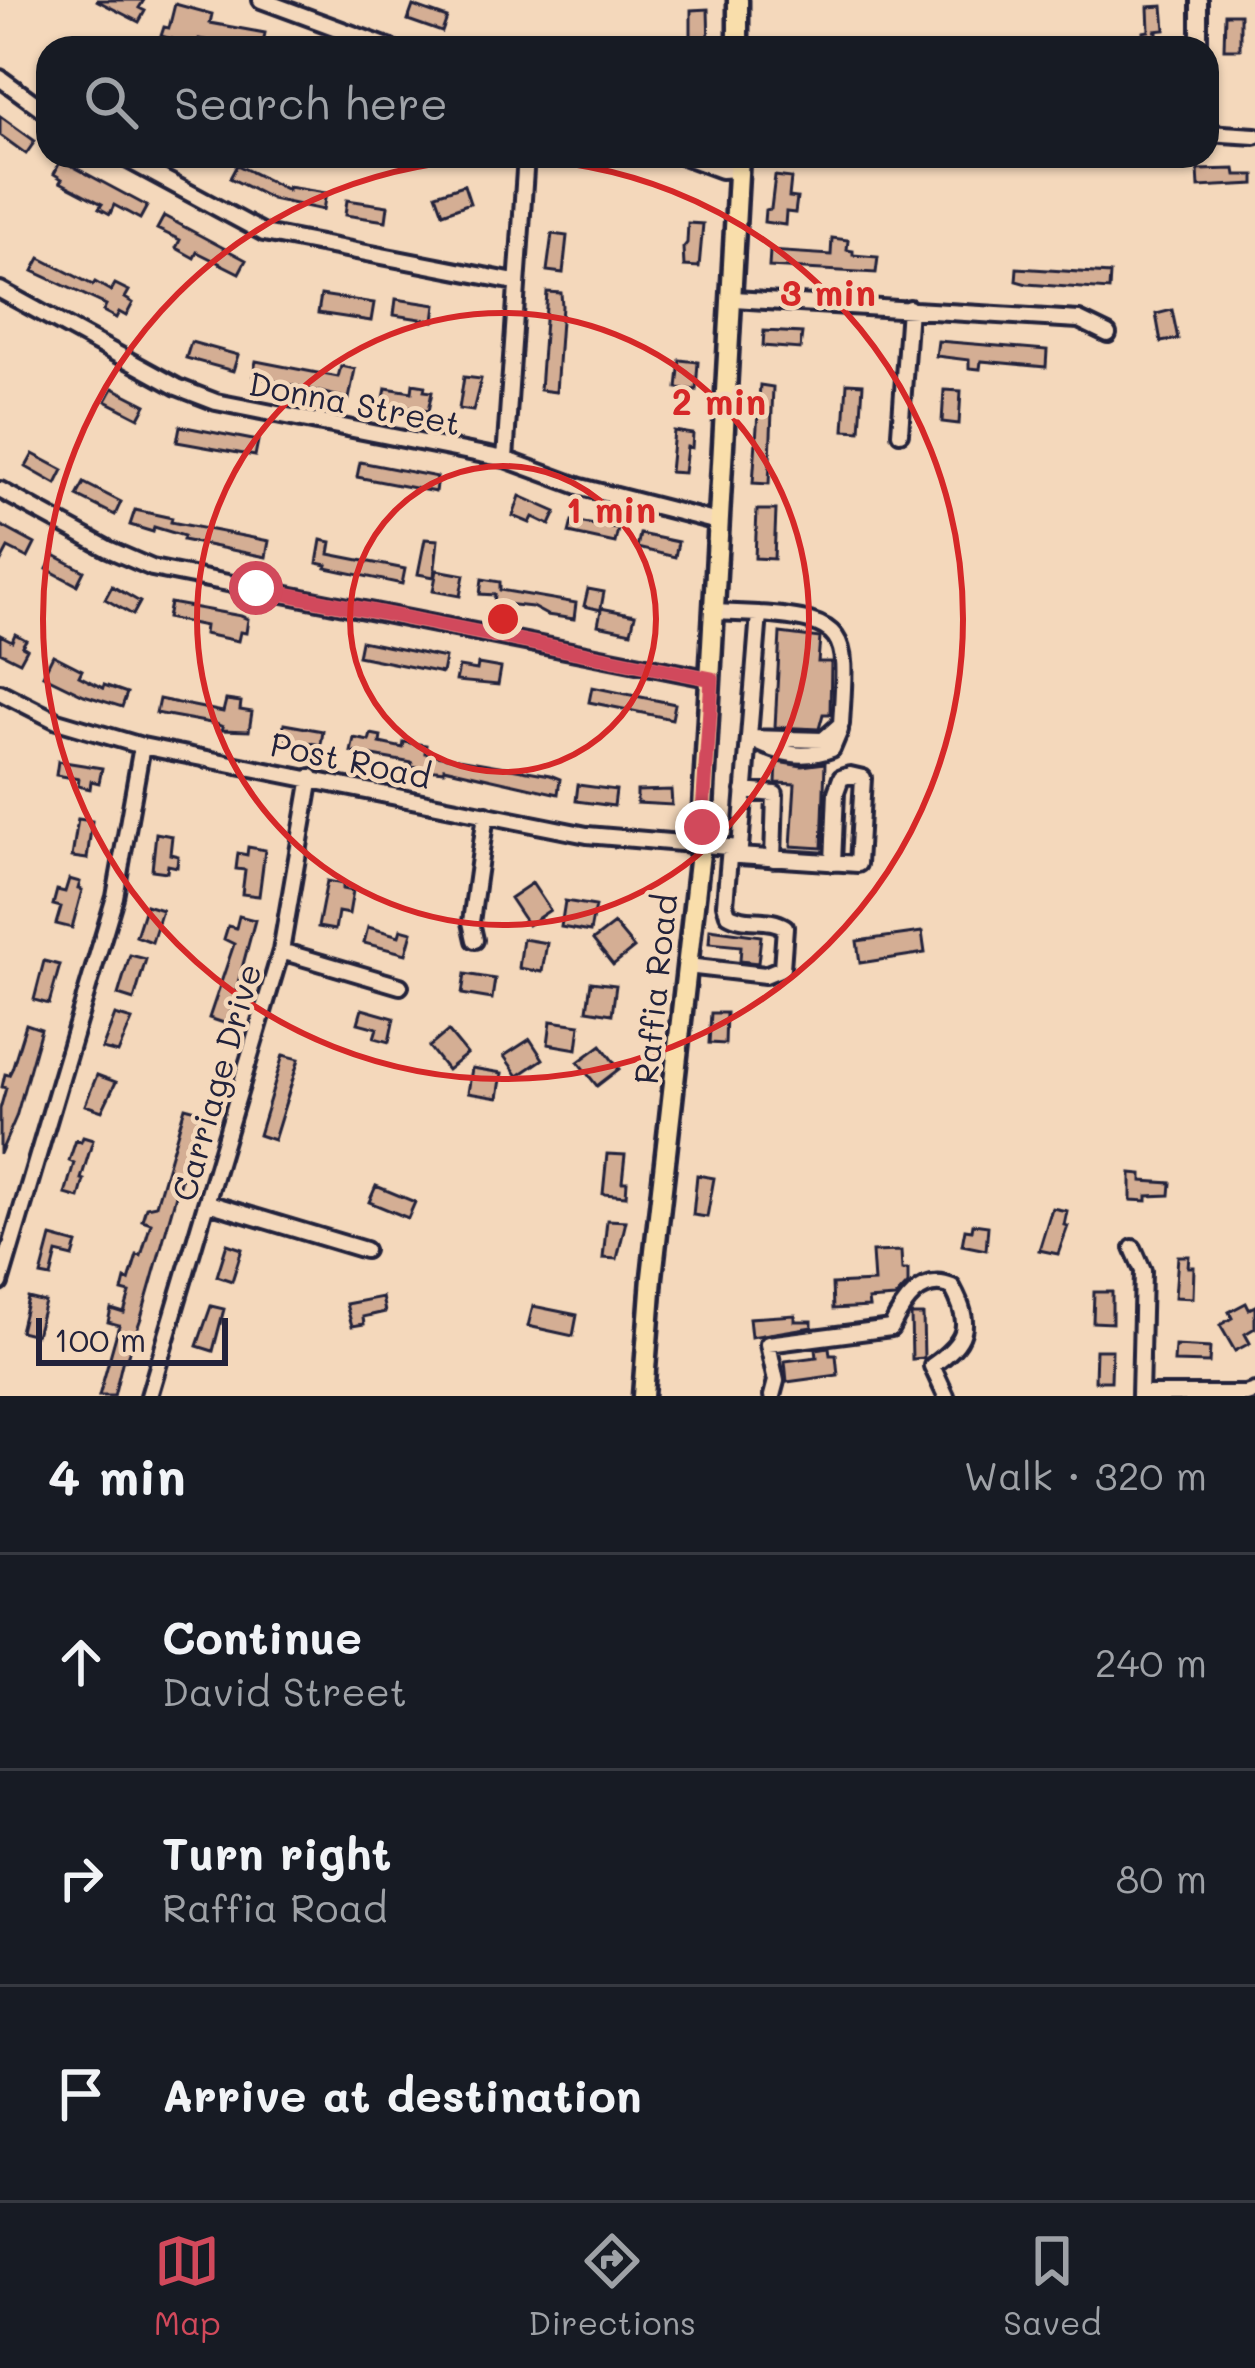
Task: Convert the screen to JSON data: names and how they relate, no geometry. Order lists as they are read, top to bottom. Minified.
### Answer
{"streets":{"main road":["Raffia Road"],"street":["Donna Street","Post Road","Carriage Drive"]},"crossings":[["Donna Street","Raffia Road"],["Post Road","Raffia Road"],["Post Road","Carriage Drive"]],"scale_bar":"100 m","page":{"search":"Search here","scale":"100 m","heading":["4 min","Walk · 320 m"],"list":[["Continue","David Street","240 m"],["Turn right","Raffia Road","80 m"],"Arrive at destination"],"nav":["Map","Directions","Saved"]},"rings":["3 min","2 min","1 min"]}
